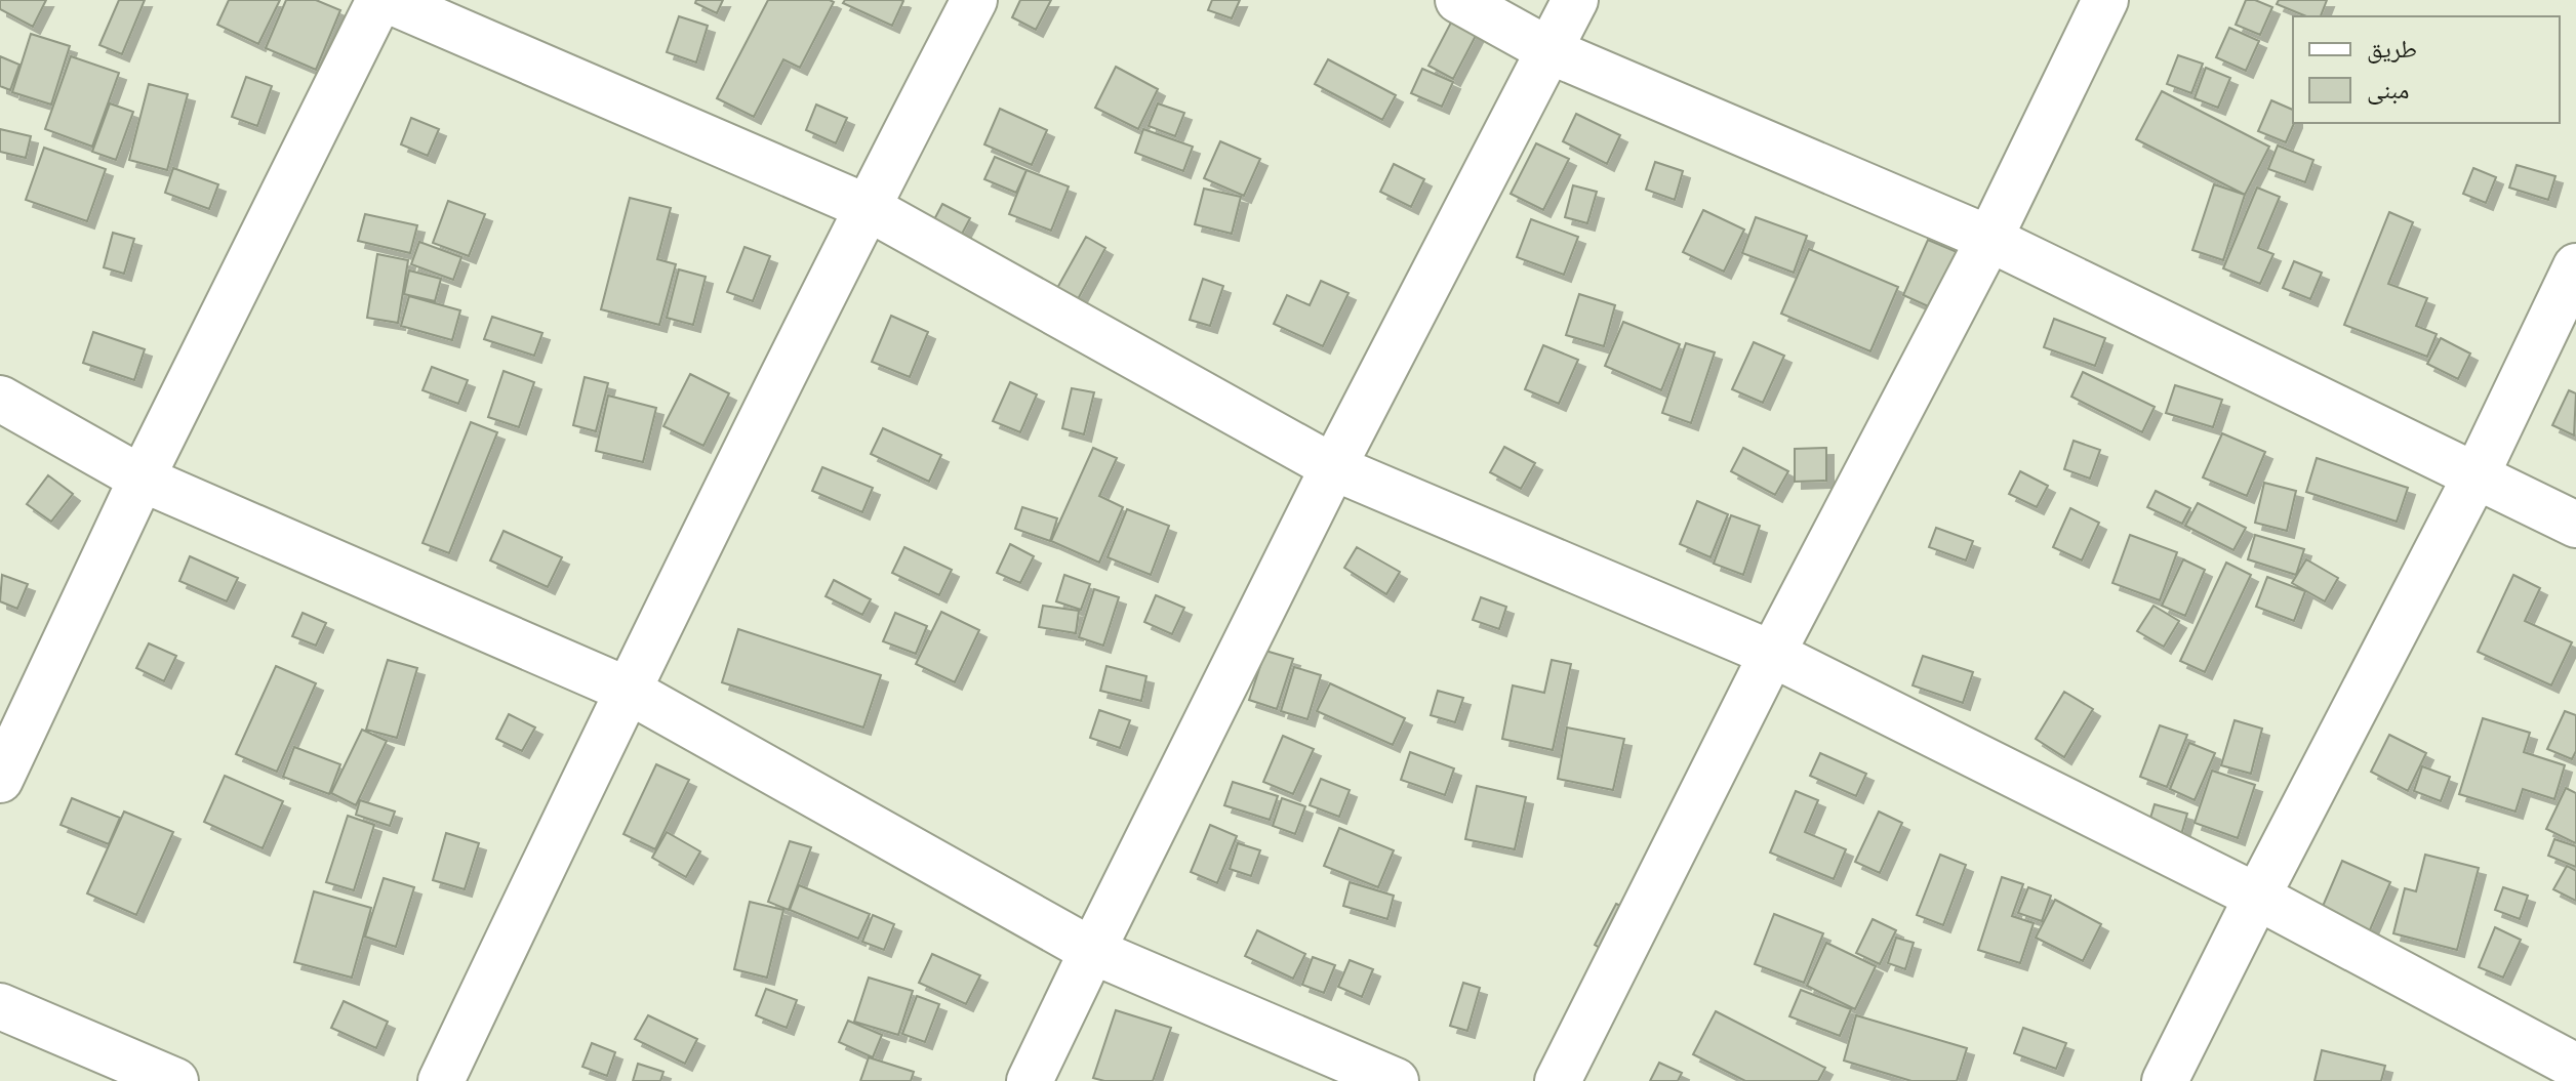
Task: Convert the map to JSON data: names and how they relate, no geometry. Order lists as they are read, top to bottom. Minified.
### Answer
{"legend":["طريق","مبنى"]}
